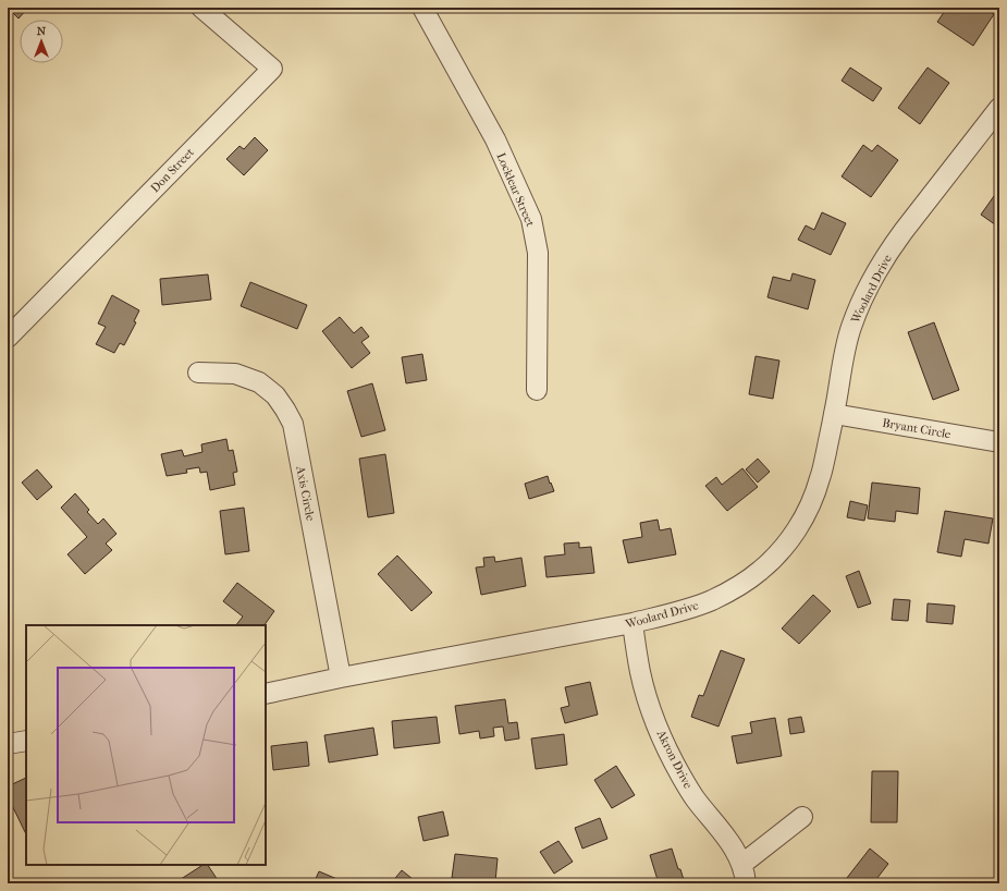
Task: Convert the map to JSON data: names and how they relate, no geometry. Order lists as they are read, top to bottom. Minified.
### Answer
{"streets":{"street":["Don Street","Locklear Street","Woolard Drive","Bryant Circle","Axis Circle","Akron Drive"]},"crossings":[["Woolard Drive","Bryant Circle"],["Woolard Drive","Axis Circle"],["Woolard Drive","Akron Drive"]],"north":"top"}
